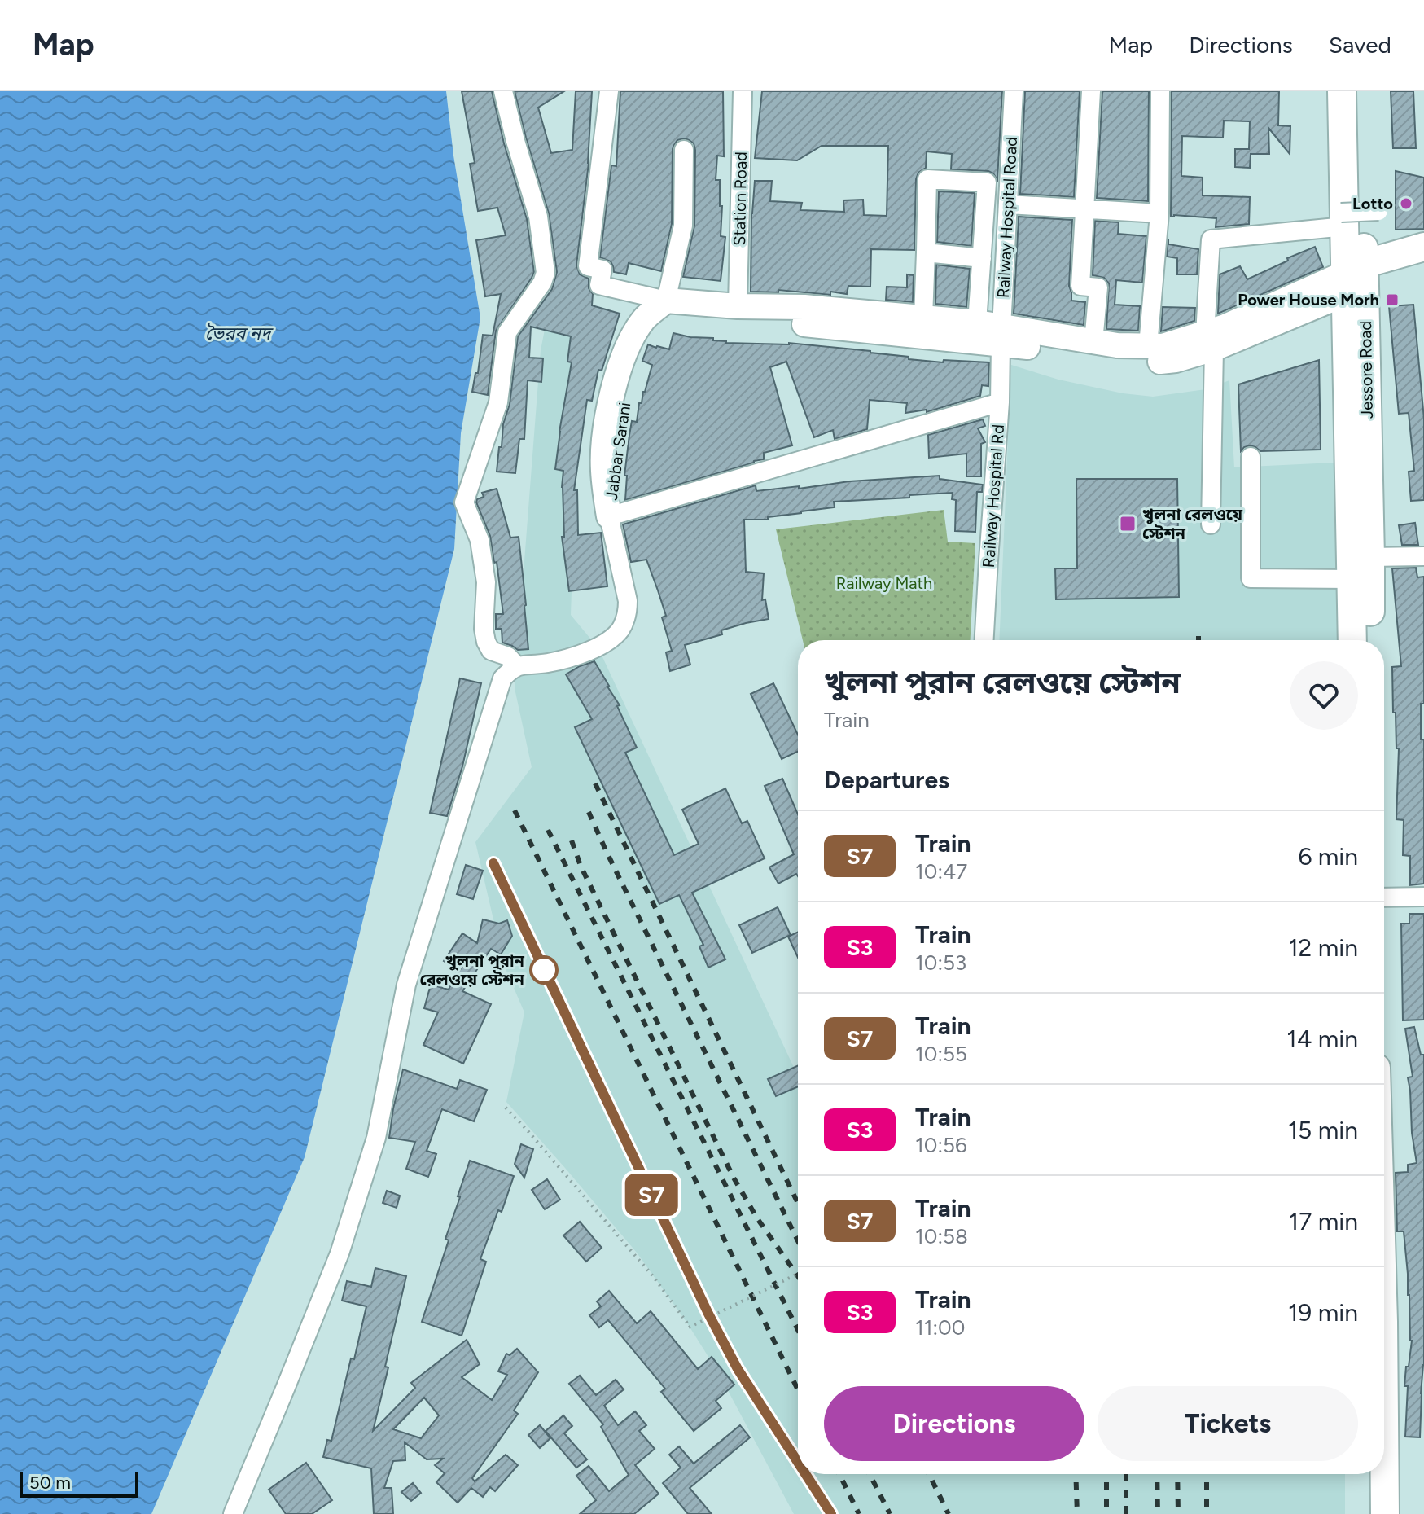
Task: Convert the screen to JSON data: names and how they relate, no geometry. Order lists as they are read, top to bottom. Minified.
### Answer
{"streets":{"highway":["Jessore Road"],"main road":["Jabbar Sarani"],"street":["Station Road","Railway Hospital Road","Railway Hospital Rd"]},"crossings":[["Station Road","Jabbar Sarani"],["Railway Hospital Road","Jabbar Sarani"],["Railway Hospital Road","Railway Hospital Rd"],["Jessore Road","Jabbar Sarani"],["Jabbar Sarani","Railway Hospital Rd"]],"water":["ভৈরব নদ"],"parks":["Railway Math"],"places":{"other":["Lotto","খুলনা পুরান রেলওয়ে স্টেশন"],"transit":["Power House Morh","খুলনা রেলওয়ে স্টেশন"]},"scale_bar":"50 m","page":{"header":"Map","nav":["Map","Directions","Saved"],"on_map":"S7","heading":[["খুলনা পুরান রেলওয়ে স্টেশন","Train"],"Departures"],"list":[{"mark":"S7","name":"Train","note":"10:47","value":"6 min"},{"mark":"S3","name":"Train","note":"10:53","value":"12 min"},{"mark":"S7","name":"Train","note":"10:55","value":"14 min"},{"mark":"S3","name":"Train","note":"10:56","value":"15 min"},{"mark":"S7","name":"Train","note":"10:58","value":"17 min"},{"mark":"S3","name":"Train","note":"11:00","value":"19 min"}],"buttons":["Directions","Tickets"],"scale":"50 m"}}
